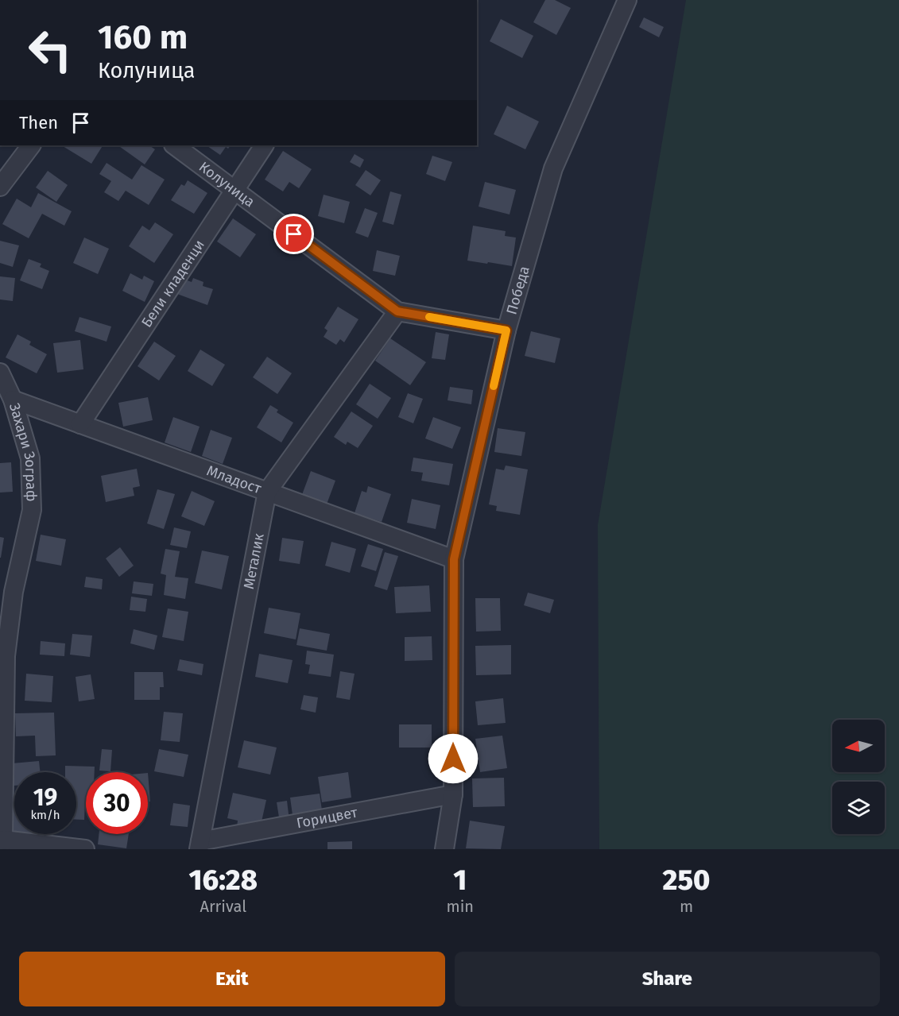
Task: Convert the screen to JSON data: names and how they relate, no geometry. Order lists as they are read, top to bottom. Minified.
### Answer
{"streets":{"street":["Колуница","Бели кладенци","Победа","Захари Зограф","Младост","Металик","Горицвет"]},"crossings":[["Колуница","Бели кладенци"],["Колуница","Победа"],["Колуница","Металик"],["Бели кладенци","Младост"],["Победа","Младост"],["Победа","Горицвет"],["Захари Зограф","Младост"],["Младост","Металик"],["Металик","Горицвет"]],"north":"left","page":{"turn":["160 m","Колуница"],"then":"Then","speed":"19 km/h","limit":"30","eta":["16:28","Arrival","1","min","250","m"],"buttons":["Exit","Share"]}}
